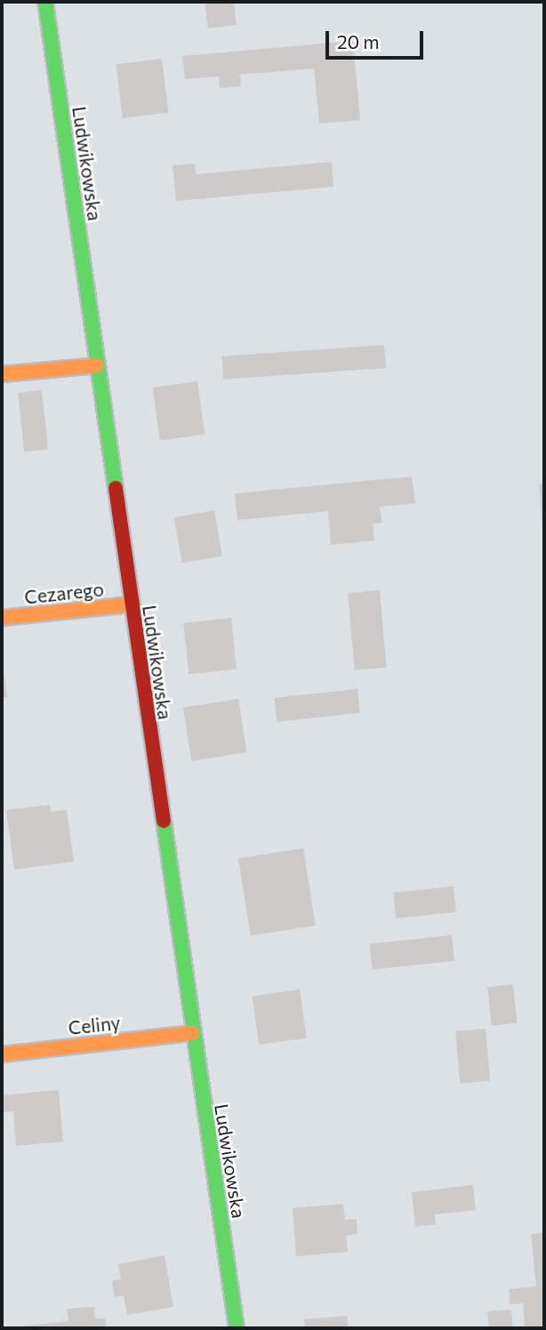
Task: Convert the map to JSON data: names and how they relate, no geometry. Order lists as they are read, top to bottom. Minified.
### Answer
{"streets":{"street":["Ludwikowska","Cezarego","Celiny"]},"crossings":[["Ludwikowska","Cezarego"],["Ludwikowska","Celiny"]],"scale_bar":"20 m"}
